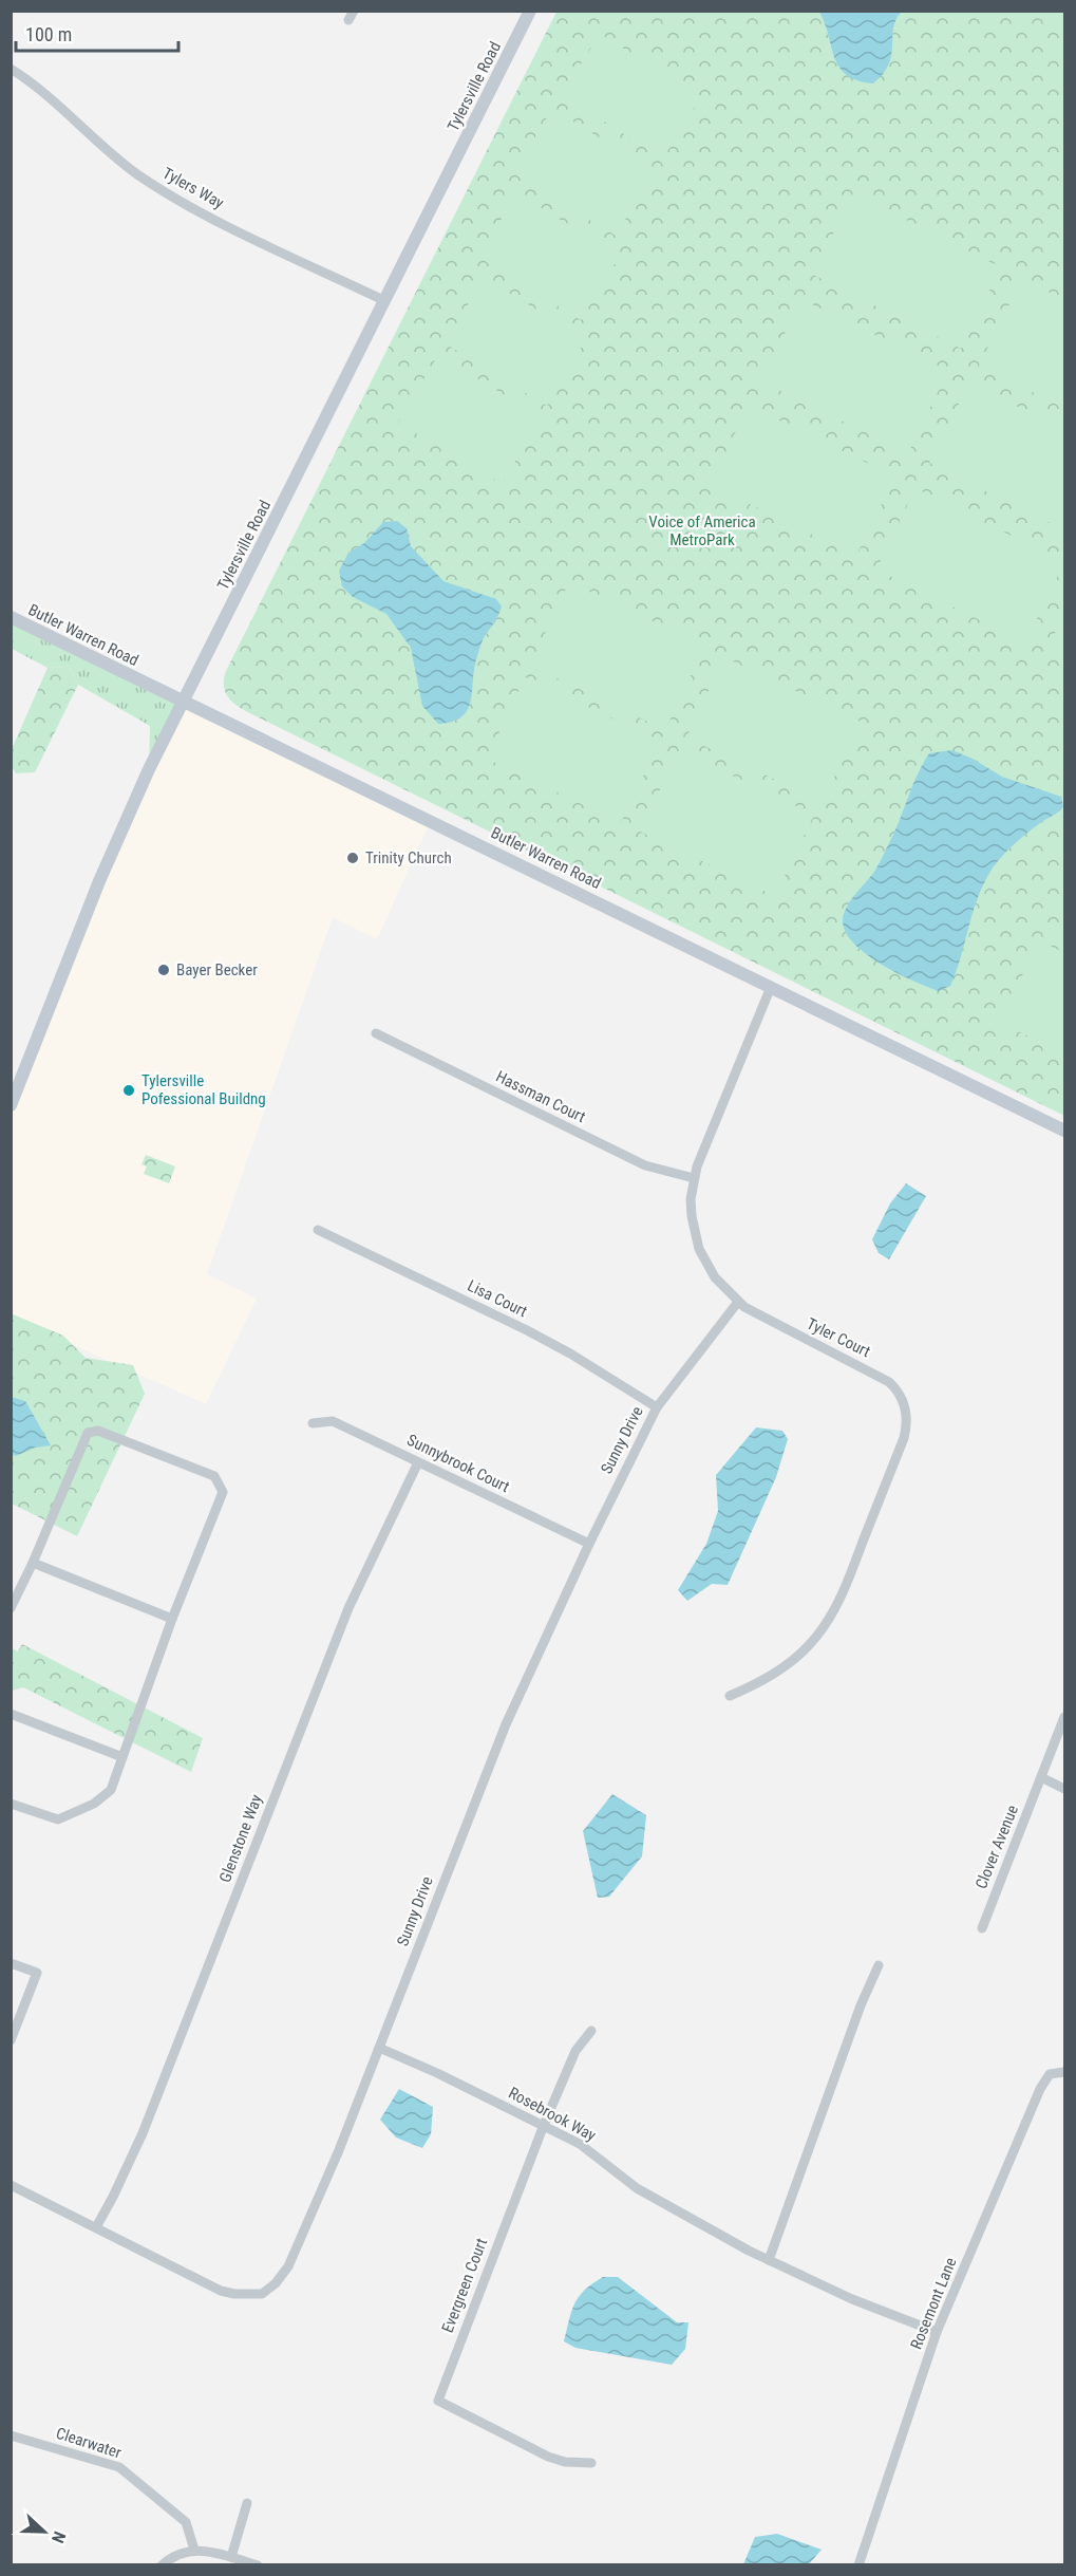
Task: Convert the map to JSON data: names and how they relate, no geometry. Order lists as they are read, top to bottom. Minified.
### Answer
{"streets":{"main road":["Tylersville Road","Butler Warren Road"],"street":["Tylers Way","Hassman Court","Lisa Court","Tyler Court","Sunny Drive","Sunnybrook Court","Glenstone Way","Clover Avenue","Rosebrook Way","Evergreen Court","Rosemont Lane","Clearwater"]},"crossings":[["Tylersville Road","Tylers Way"],["Tylersville Road","Butler Warren Road"],["Butler Warren Road","Tyler Court"],["Hassman Court","Tyler Court"],["Lisa Court","Sunny Drive"],["Tyler Court","Sunny Drive"],["Sunny Drive","Sunnybrook Court"],["Sunny Drive","Glenstone Way"],["Sunny Drive","Rosebrook Way"],["Sunnybrook Court","Glenstone Way"],["Rosebrook Way","Evergreen Court"],["Rosebrook Way","Rosemont Lane"]],"parks":["Voice of America MetroPark"],"places":["Trinity Church","Bayer Becker","Tylersville Pofessional Buildng"],"scale_bar":"100 m","north":"right"}
